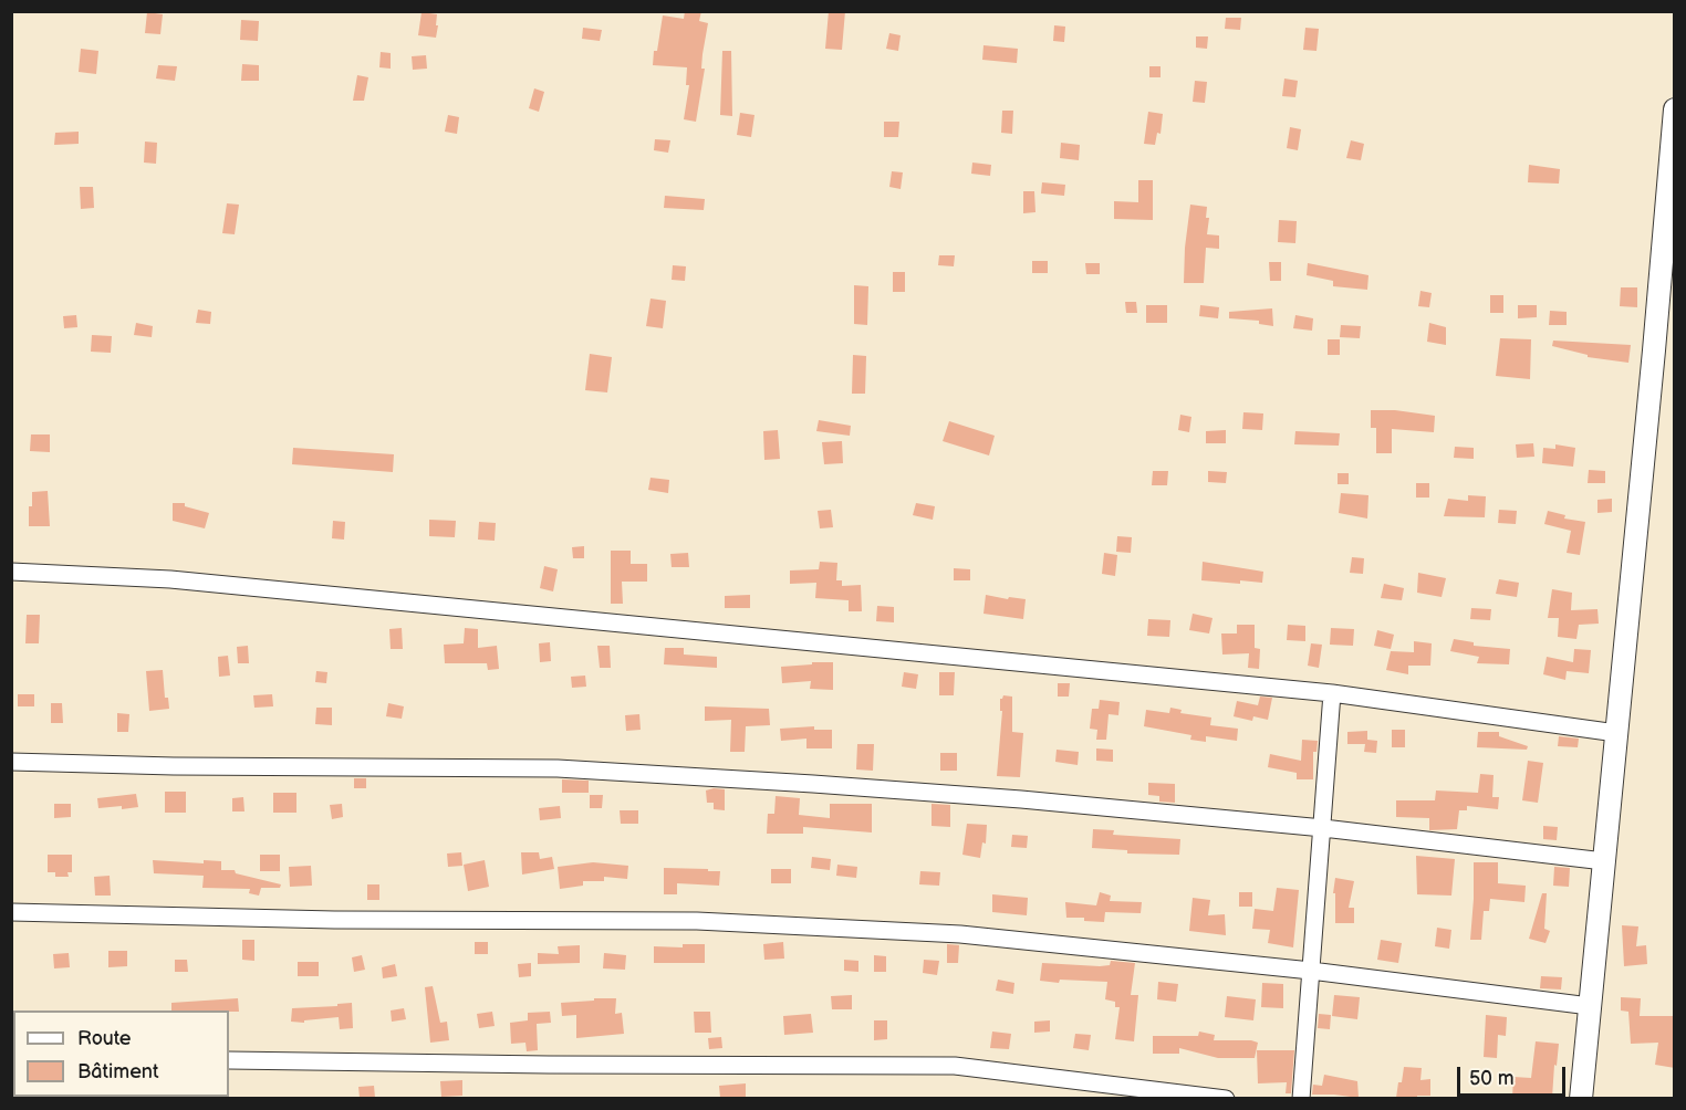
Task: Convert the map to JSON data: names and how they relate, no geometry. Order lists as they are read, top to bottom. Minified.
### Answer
{"legend":["Route","Bâtiment"],"scale_bar":"50 m"}
